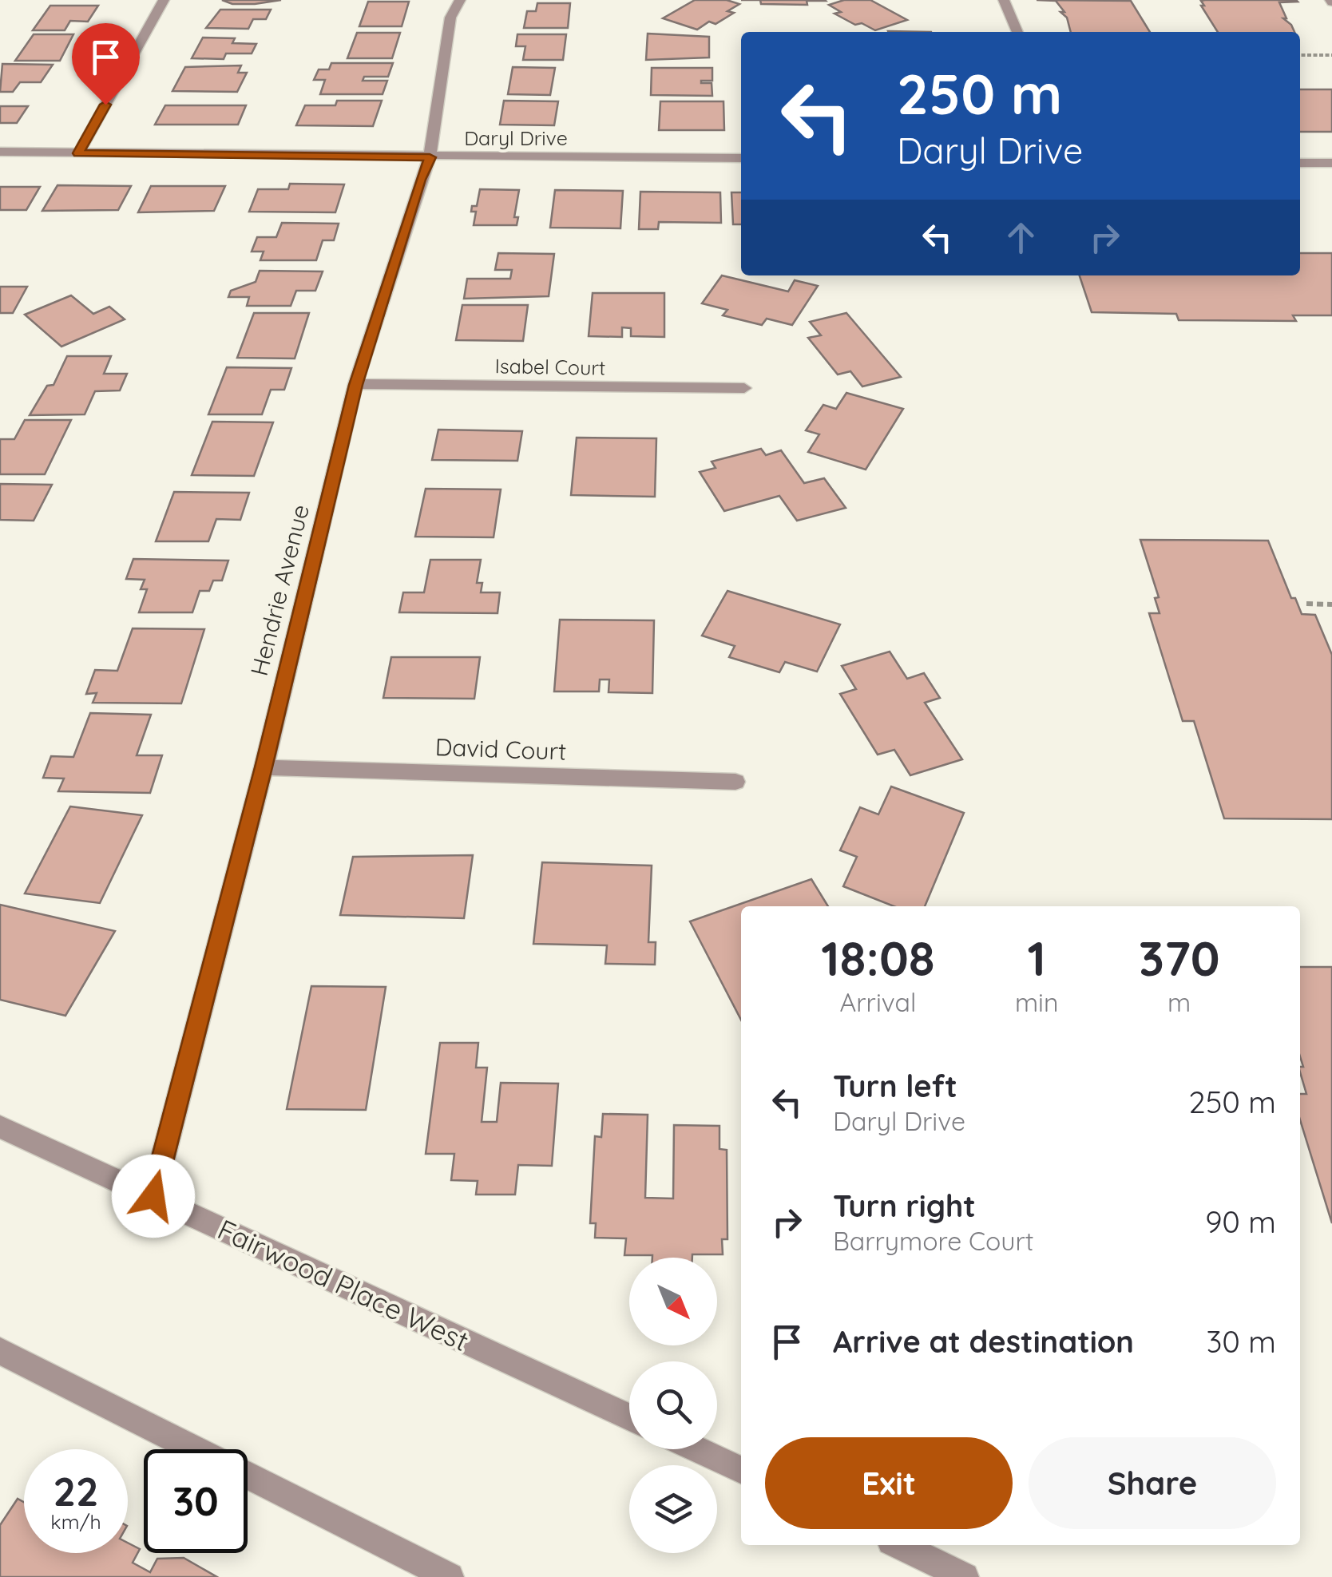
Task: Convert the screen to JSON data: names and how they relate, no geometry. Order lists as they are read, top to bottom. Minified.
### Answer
{"streets":{"street":["Daryl Drive","Isabel Court","Hendrie Avenue","David Court","Fairwood Place West"]},"crossings":[["Daryl Drive","Hendrie Avenue"],["Isabel Court","Hendrie Avenue"],["Hendrie Avenue","David Court"],["Hendrie Avenue","Fairwood Place West"]],"north":"bottom right","page":{"turn":["250 m","Daryl Drive"],"eta":["18:08","Arrival","1","min","370","m"],"list":[{"name":"Turn left","note":"Daryl Drive","value":"250 m"},{"name":"Turn right","note":"Barrymore Court","value":"90 m"},{"name":"Arrive at destination","value":"30 m"}],"buttons":["Exit","Share"],"speed":"22 km/h","limit":"30"}}
